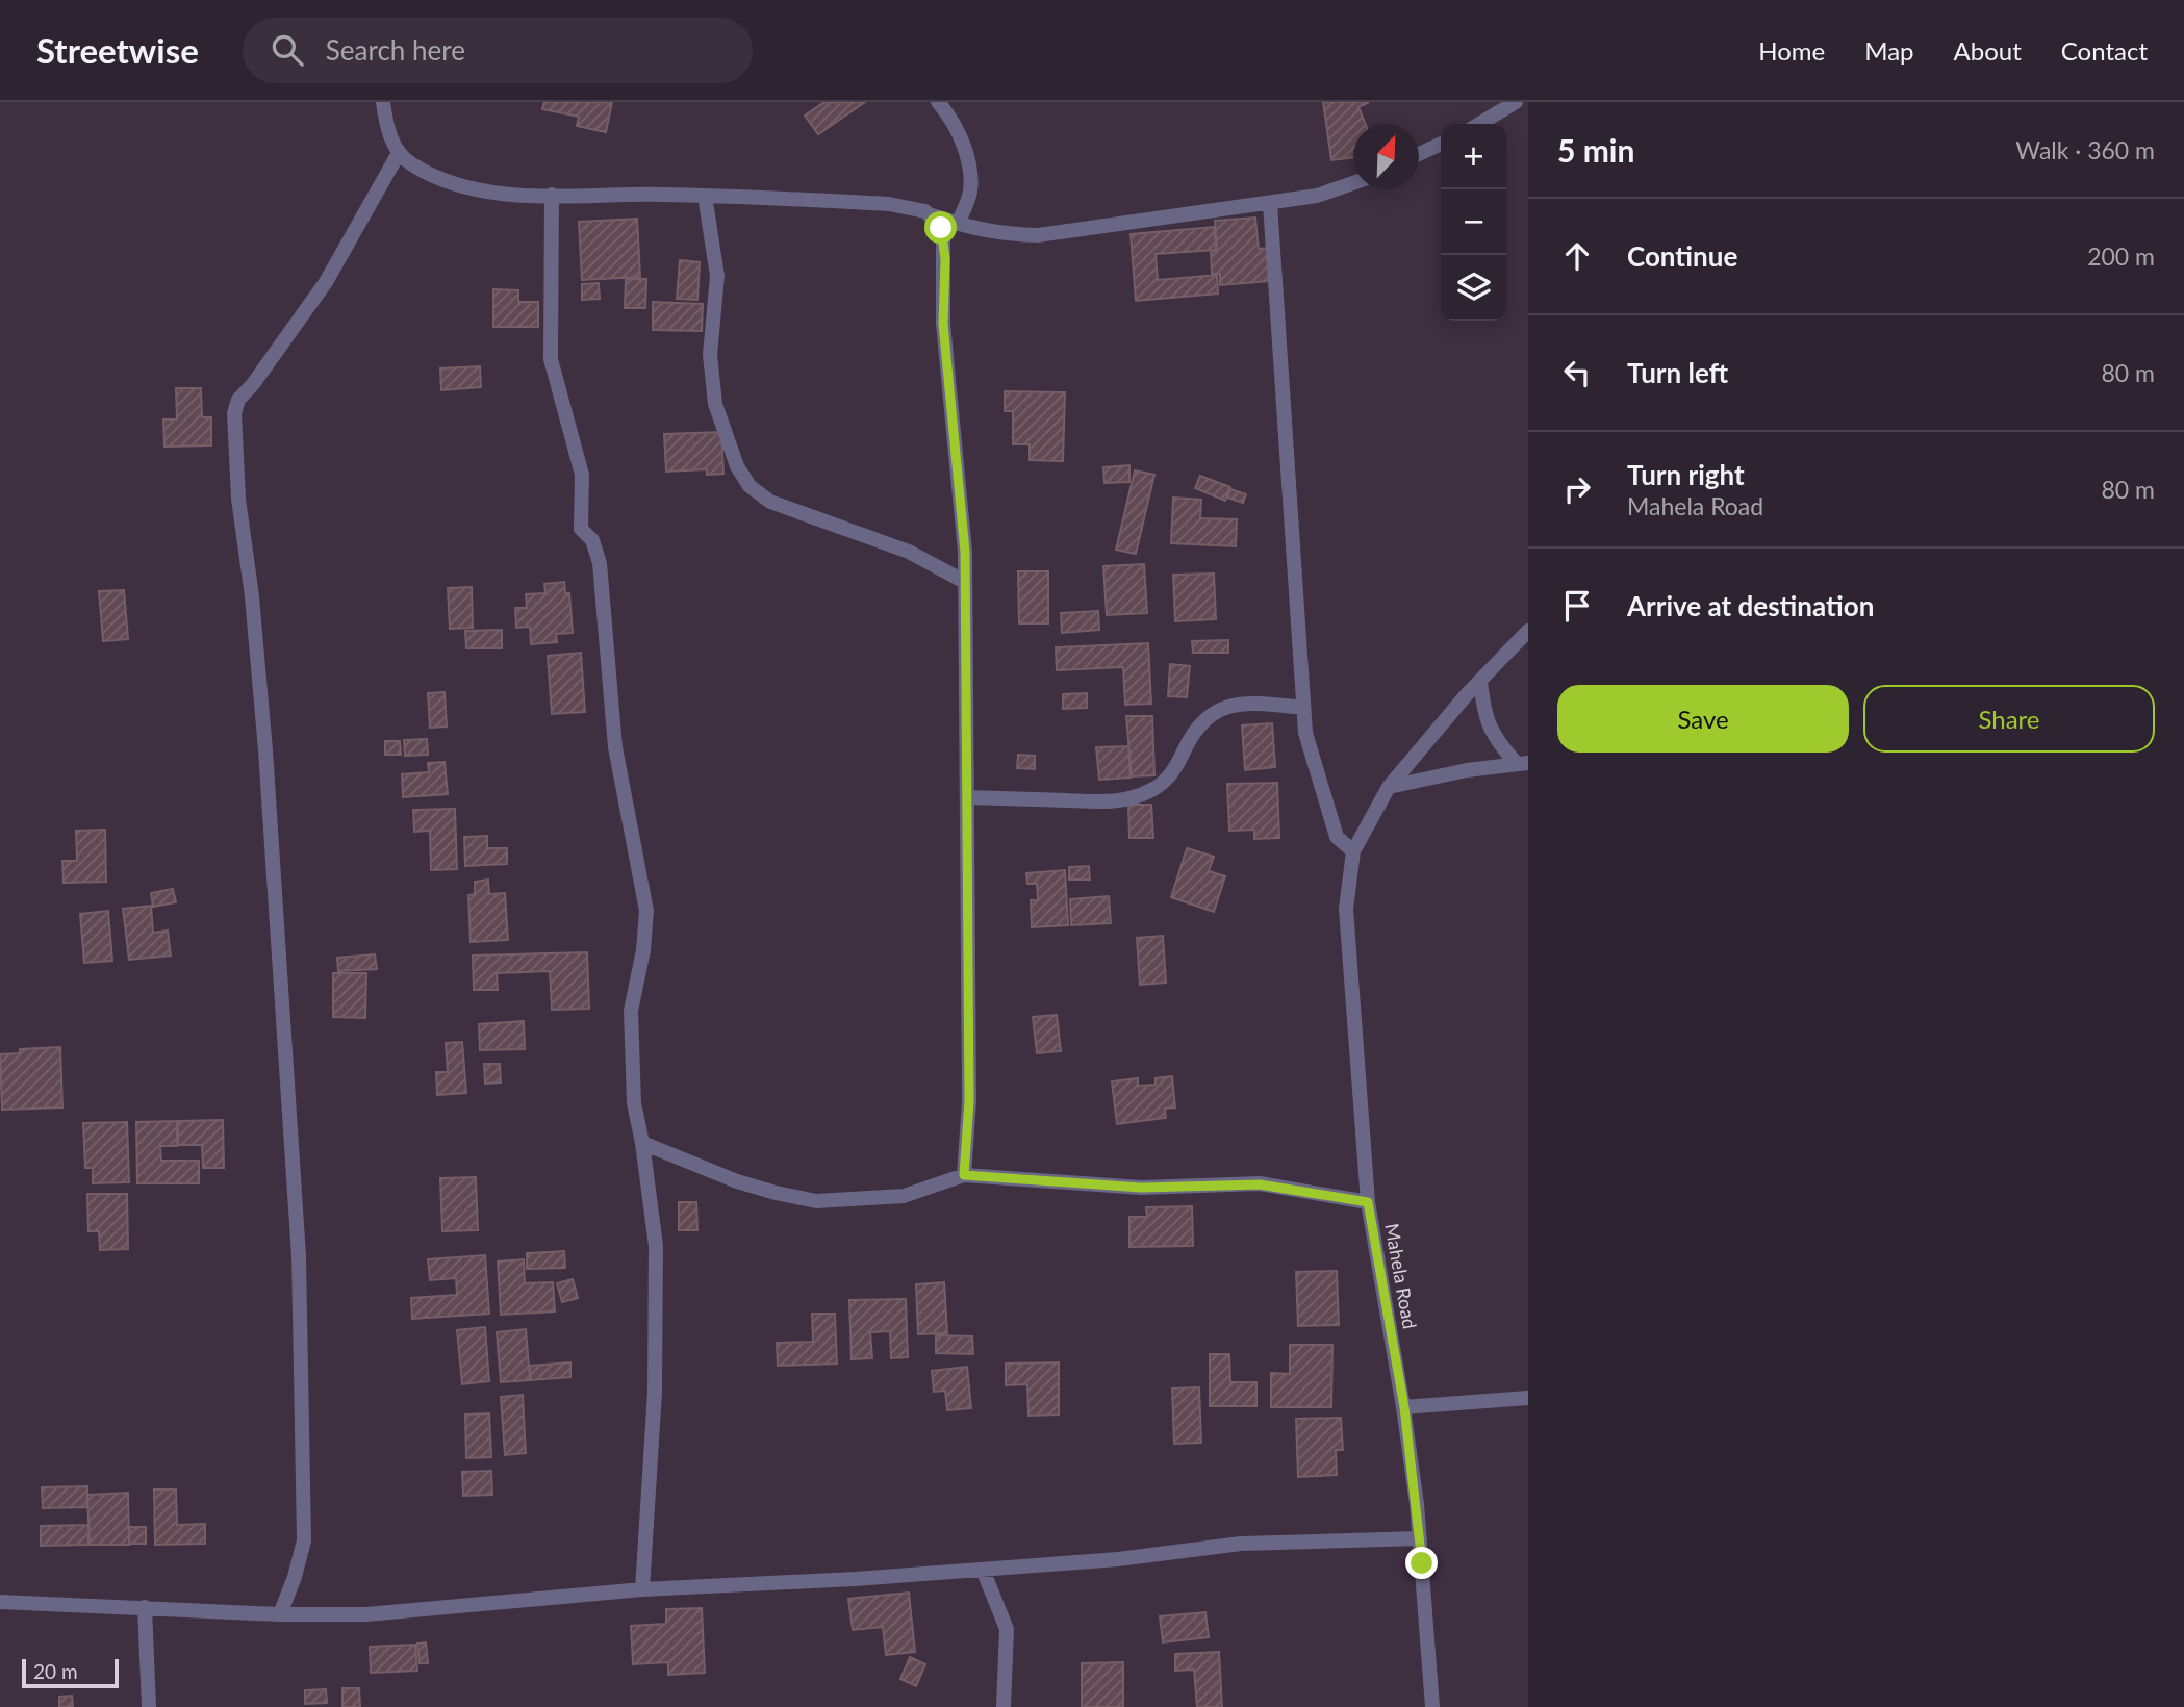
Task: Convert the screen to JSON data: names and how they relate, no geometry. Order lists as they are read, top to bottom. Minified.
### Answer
{"streets":{"street":["Mahela Road"]},"scale_bar":"20 m","north":"top right","page":{"header":"Streetwise","search":"Search here","nav":["Home","Map","About","Contact"],"heading":["5 min","Walk · 360 m"],"map_buttons":["+","−"],"list":[["Continue","200 m"],["Turn left","80 m"],["Turn right","Mahela Road","80 m"],"Arrive at destination"],"buttons":["Save","Share"],"scale":"20 m"}}
